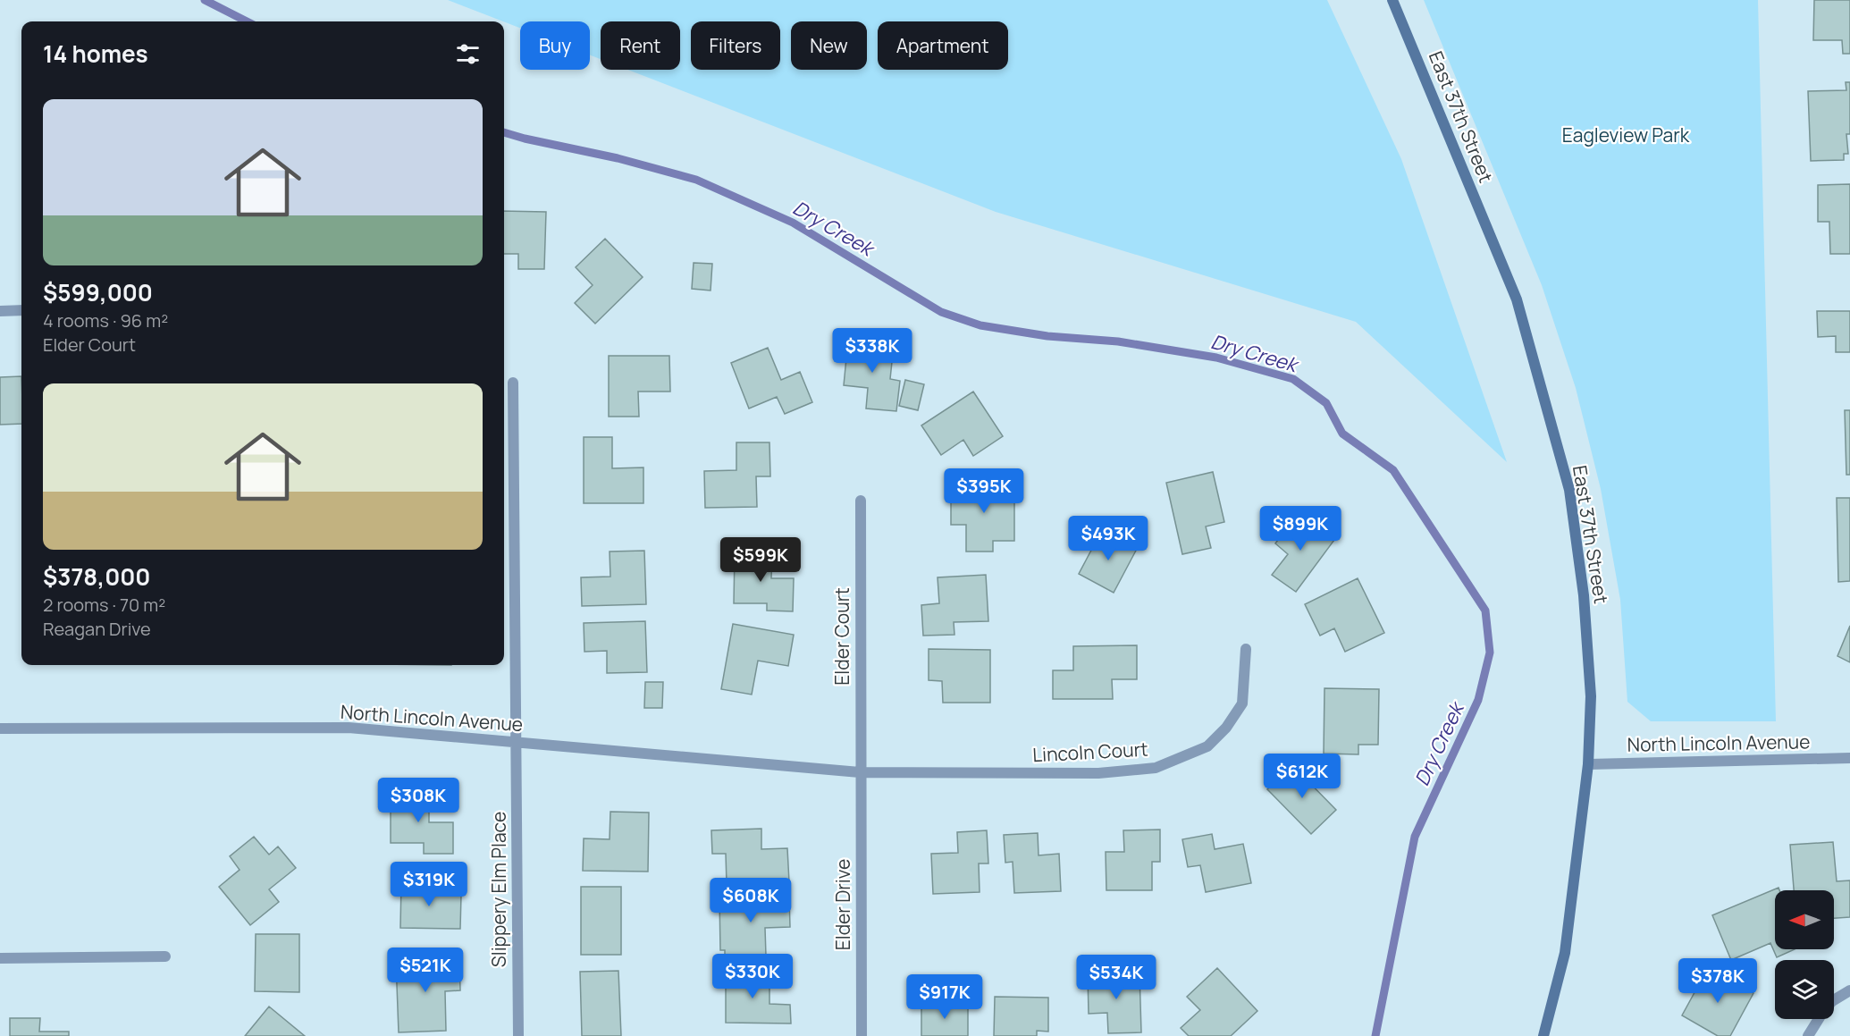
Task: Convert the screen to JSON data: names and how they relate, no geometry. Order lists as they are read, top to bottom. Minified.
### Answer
{"streets":{"main road":["East 37th Street"],"street":["Elder Court","North Lincoln Avenue","Lincoln Court","Slippery Elm Place","Elder Drive"]},"crossings":[["East 37th Street","North Lincoln Avenue"],["Elder Court","North Lincoln Avenue"],["Elder Court","Lincoln Court"],["Elder Court","Elder Drive"],["North Lincoln Avenue","Lincoln Court"],["North Lincoln Avenue","Slippery Elm Place"],["North Lincoln Avenue","Elder Drive"],["Lincoln Court","Elder Drive"]],"water":["Dry Creek"],"parks":["Eagleview Park"],"north":"left","page":{"chip":["Buy","Rent","Filters","New","Apartment"],"heading":"14 homes","list":[{"name":"$599,000","note":"4 rooms · 96 m² · Elder Court"},{"name":"$378,000","note":"2 rooms · 70 m² · Reagan Drive"}],"price":["$338K","$395K","$899K","$493K","$599K","$612K","$308K","$319K","$608K","$521K","$330K","$534K","$378K","$917K"]}}
